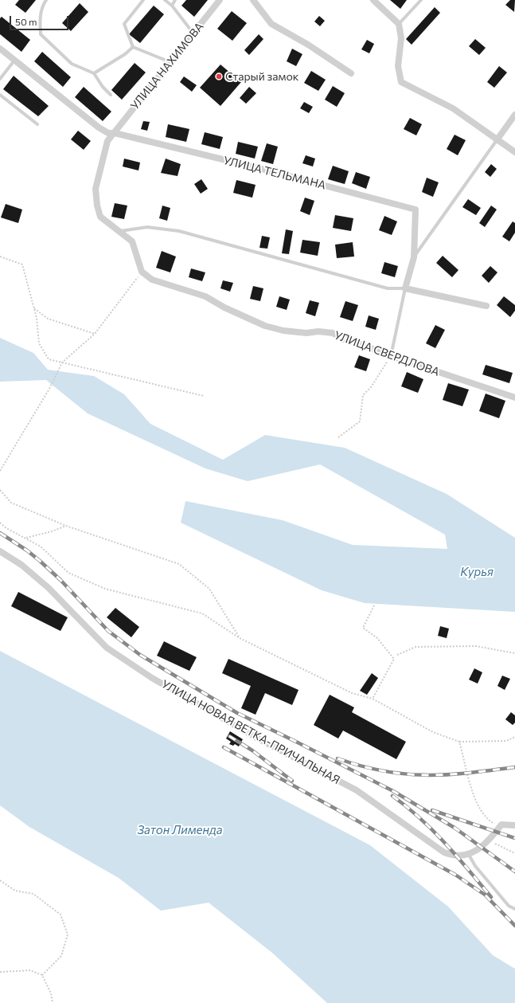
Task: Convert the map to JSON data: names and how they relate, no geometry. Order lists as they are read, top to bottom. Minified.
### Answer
{"streets":{"street":["УЛИЦА НАХИМОВА","УЛИЦА ТЕЛЬМАНА","УЛИЦА СВЕРДЛОВА","УЛИЦА НОВАЯ ВЕТКА-ПРИЧАЛЬНАЯ"]},"crossings":[["УЛИЦА НАХИМОВА","УЛИЦА ТЕЛЬМАНА"]],"water":["Курья","Затон Лименда"],"places":["Cтарый замок"],"scale_bar":"50 m"}
